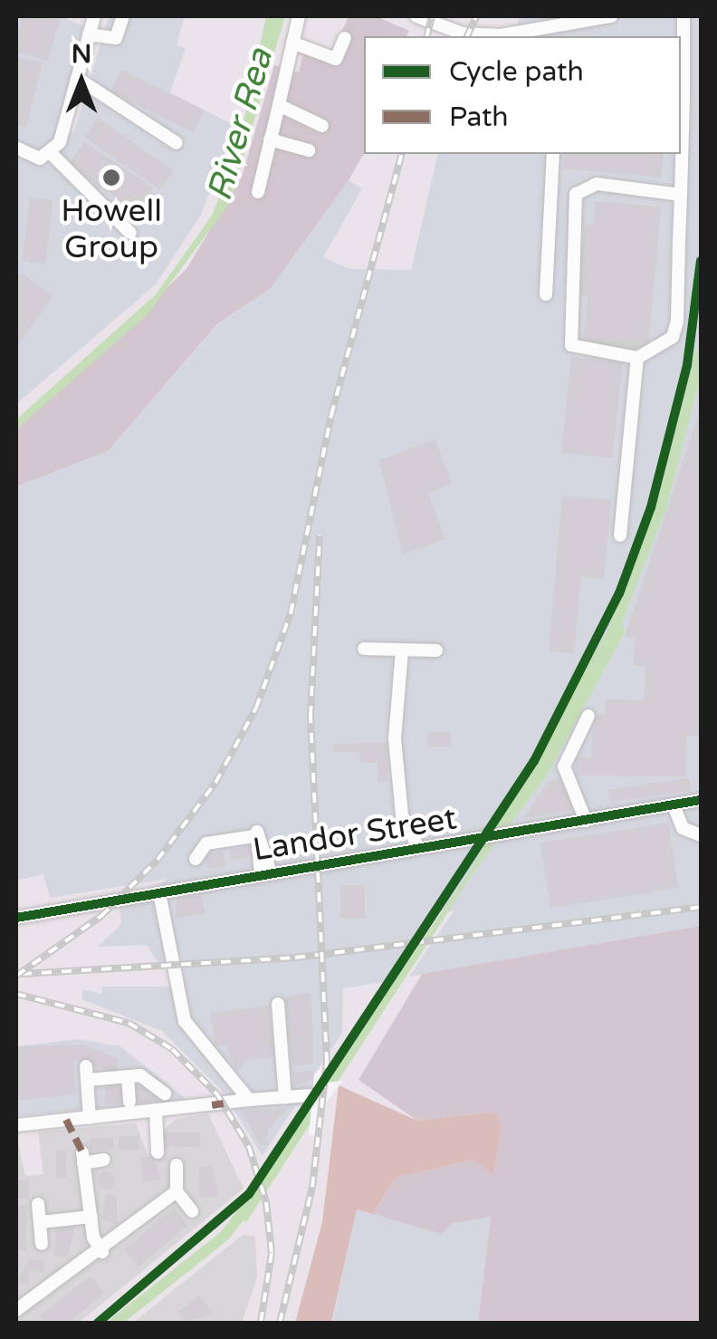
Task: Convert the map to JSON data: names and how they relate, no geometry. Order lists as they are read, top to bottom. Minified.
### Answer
{"streets":{"street":["Landor Street"]},"water":["River Rea"],"places":["Howell Group"],"legend":["Cycle path","Path"],"north":"top"}
